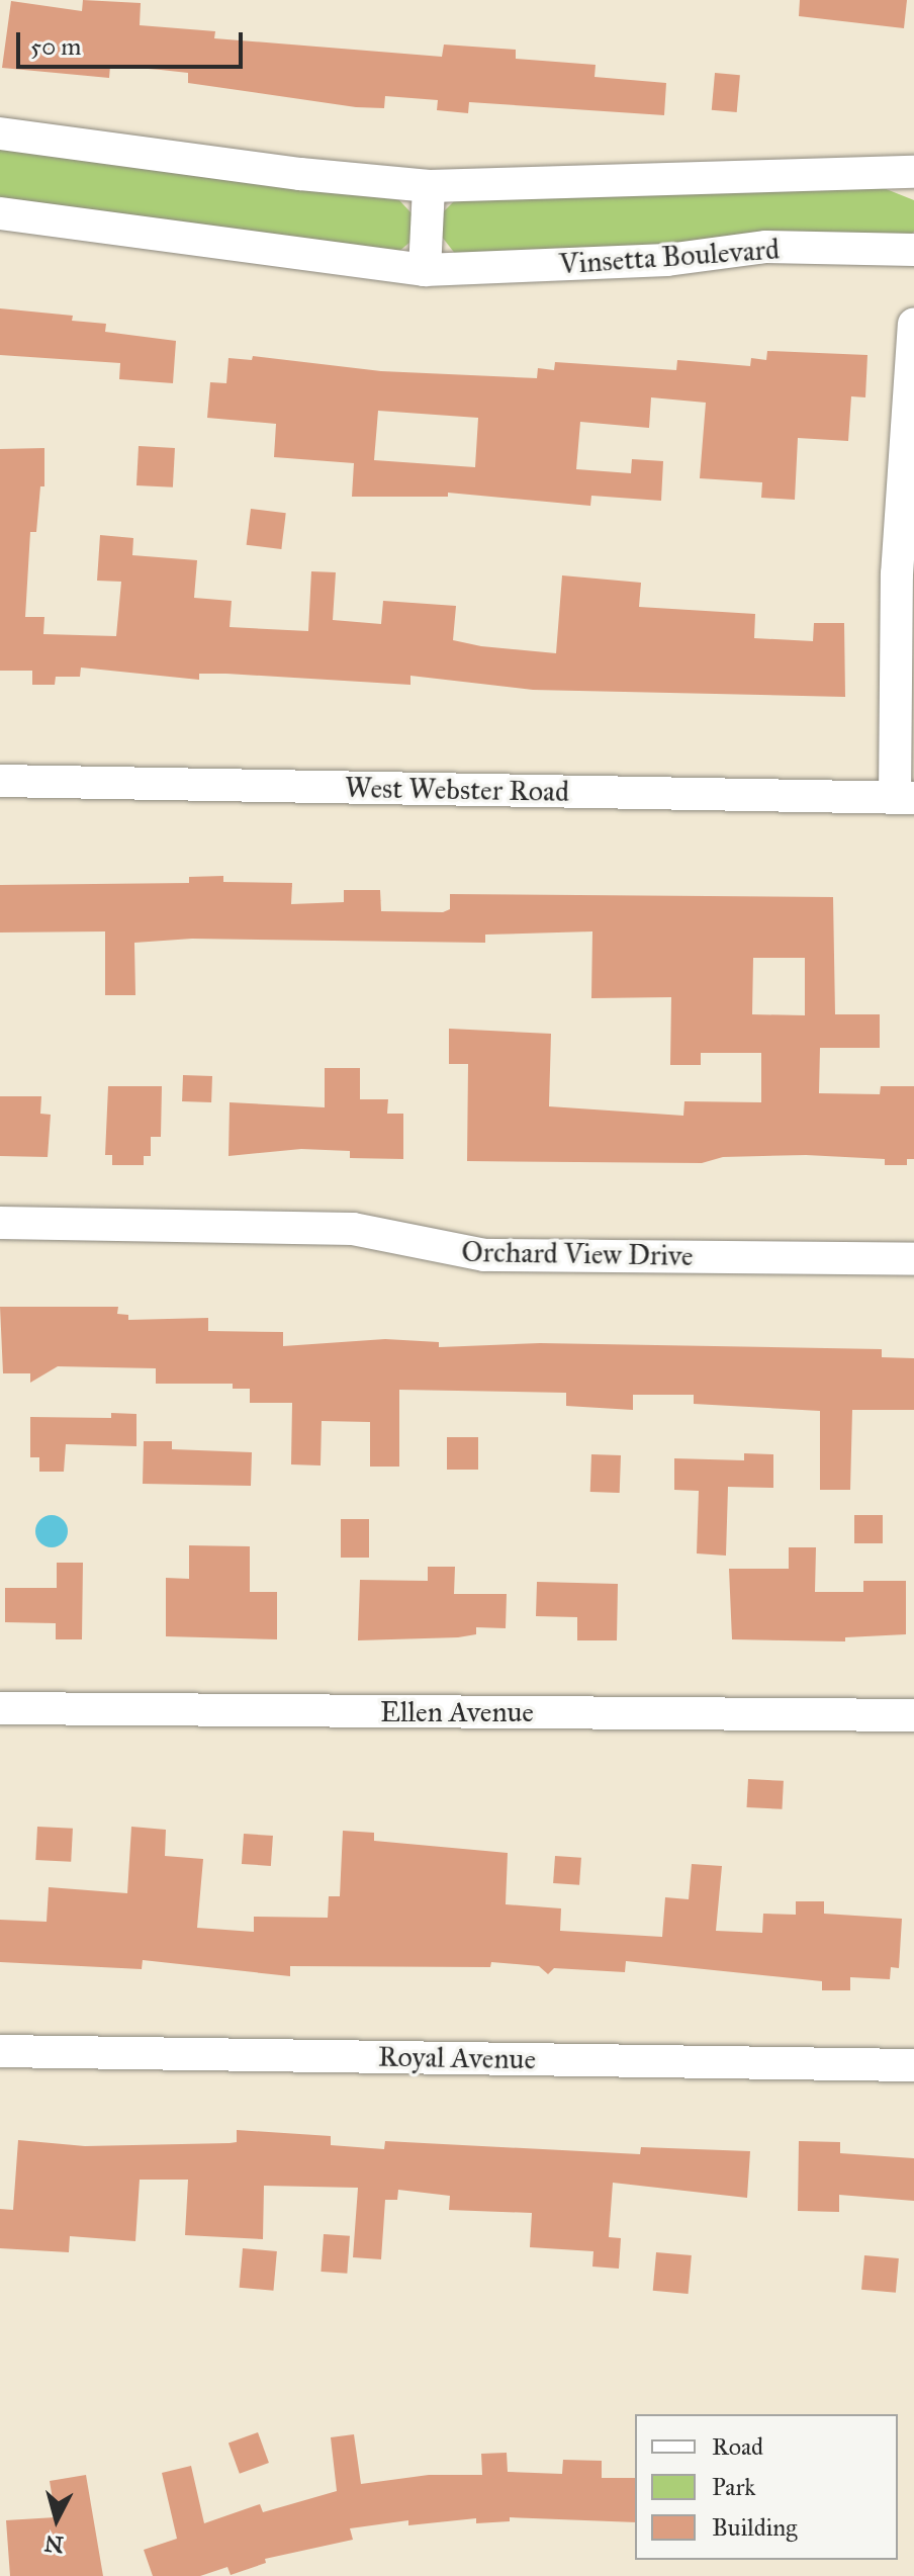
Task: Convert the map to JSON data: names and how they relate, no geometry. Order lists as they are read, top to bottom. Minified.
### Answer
{"streets":{"street":["Vinsetta Boulevard","West Webster Road","Orchard View Drive","Ellen Avenue","Royal Avenue"]},"legend":["Road","Park","Building"],"scale_bar":"50 m","north":"bottom"}
